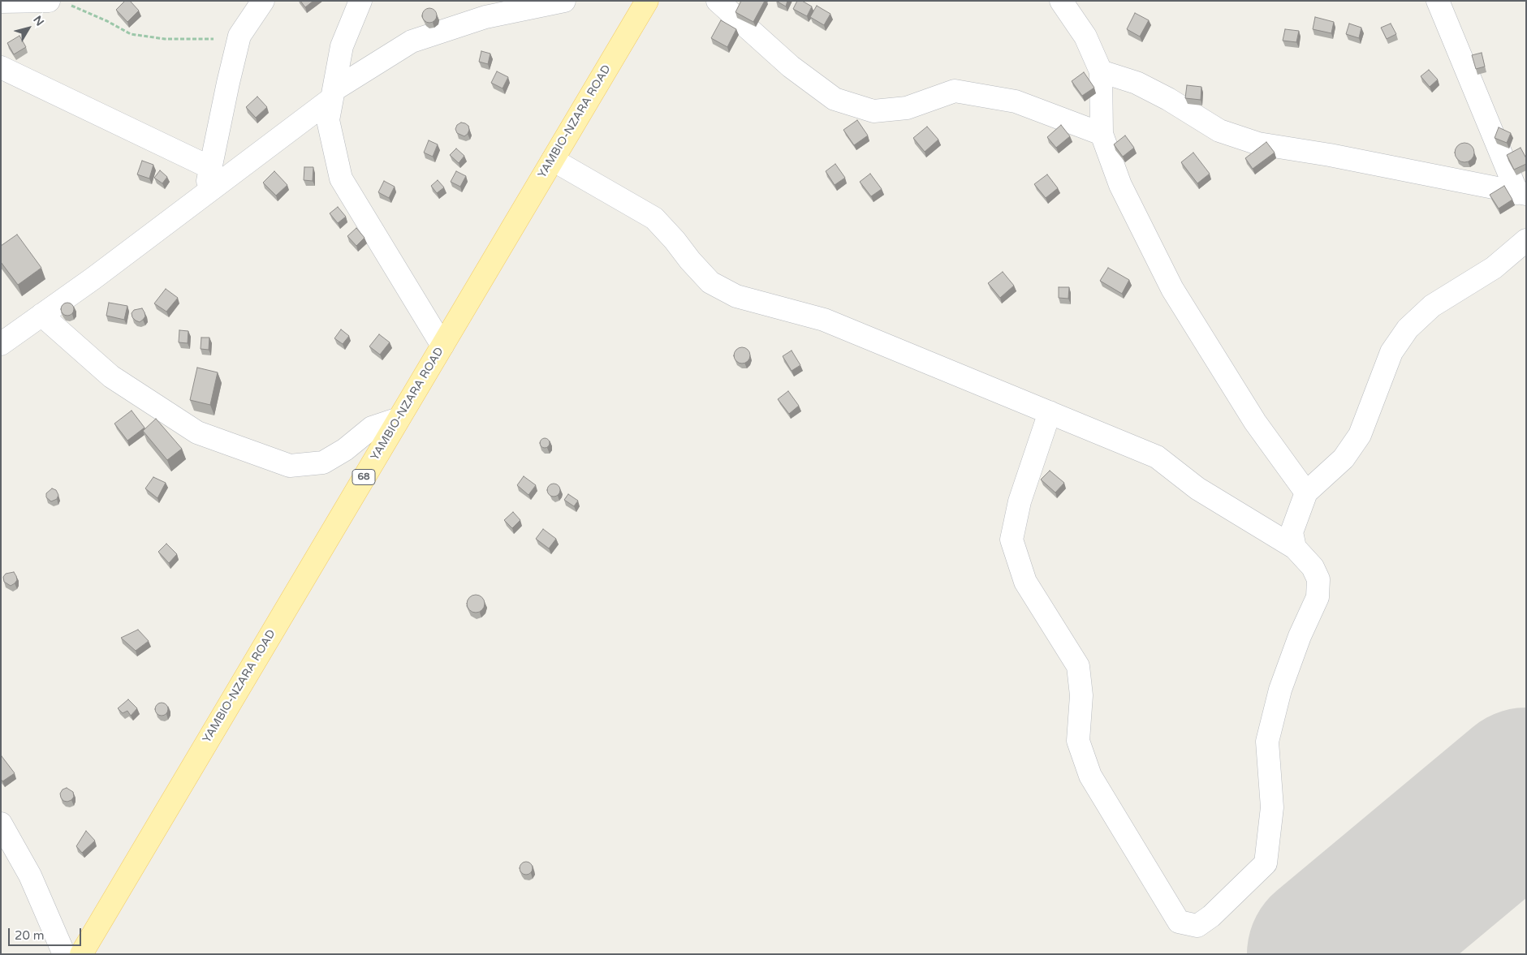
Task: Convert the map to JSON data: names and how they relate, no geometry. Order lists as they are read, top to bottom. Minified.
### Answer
{"streets":{"main road":["YAMBIO-NZARA ROAD","68"]},"scale_bar":"20 m","north":"top right"}
